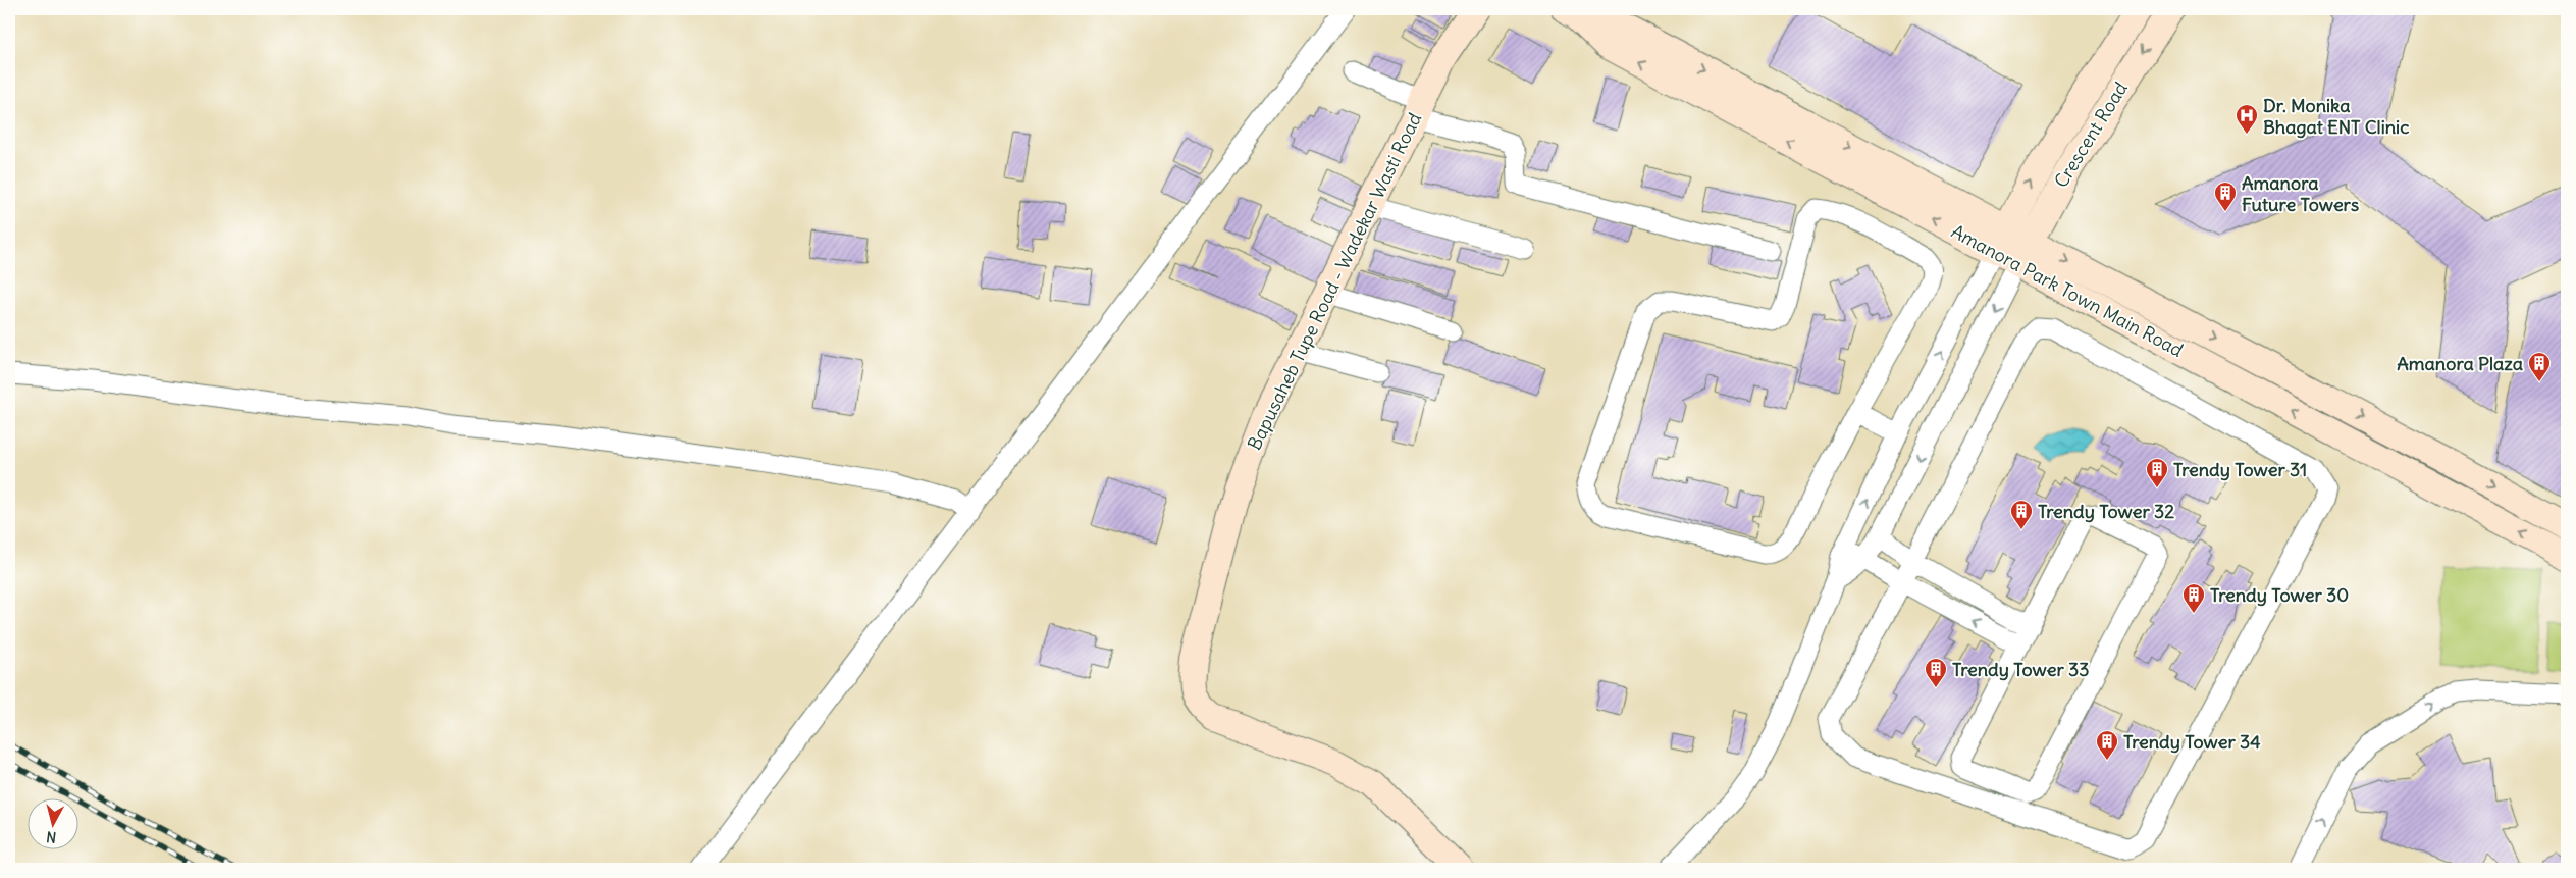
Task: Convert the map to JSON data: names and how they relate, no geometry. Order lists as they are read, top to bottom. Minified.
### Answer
{"streets":{"main road":["Crescent Road","Bapusaheb Tupe Road - Wadekar Wasti Road","Amanora Park Town Main Road"]},"crossings":[["Crescent Road","Amanora Park Town Main Road"]],"places":{"hospital":["Dr. Monika Bhagat ENT Clinic"],"building":["Amanora Future Towers","Amanora Plaza","Trendy Tower 31","Trendy Tower 32","Trendy Tower 30","Trendy Tower 33","Trendy Tower 34"]},"north":"bottom"}
